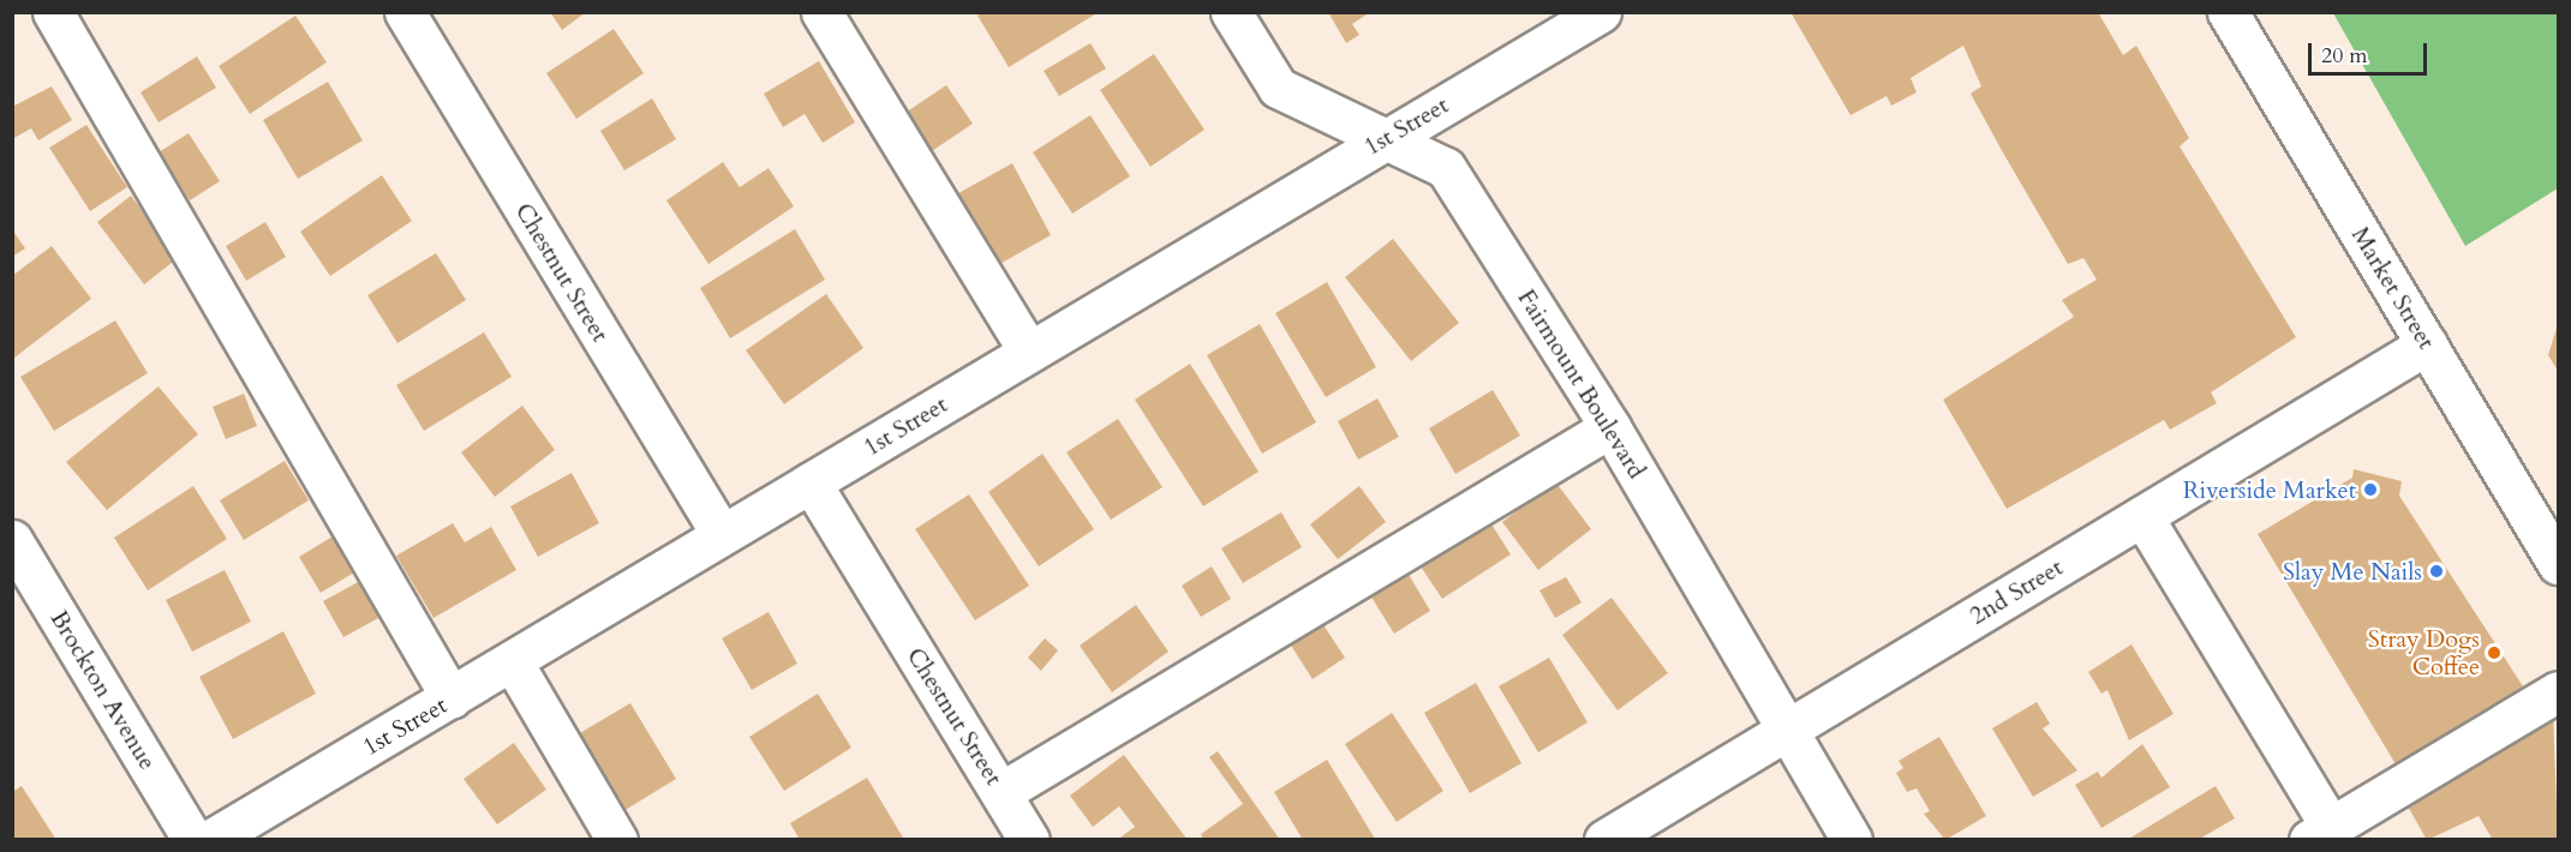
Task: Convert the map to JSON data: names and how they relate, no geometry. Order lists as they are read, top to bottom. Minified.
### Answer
{"streets":{"street":["1st Street","Chestnut Street","Market Street","Fairmount Boulevard","2nd Street","Brockton Avenue"]},"crossings":[["1st Street","Chestnut Street"],["1st Street","Fairmount Boulevard"],["Market Street","2nd Street"],["Fairmount Boulevard","2nd Street"]],"places":["Riverside Market","Slay Me Nails","Stray Dogs Coffee"],"scale_bar":"20 m"}
